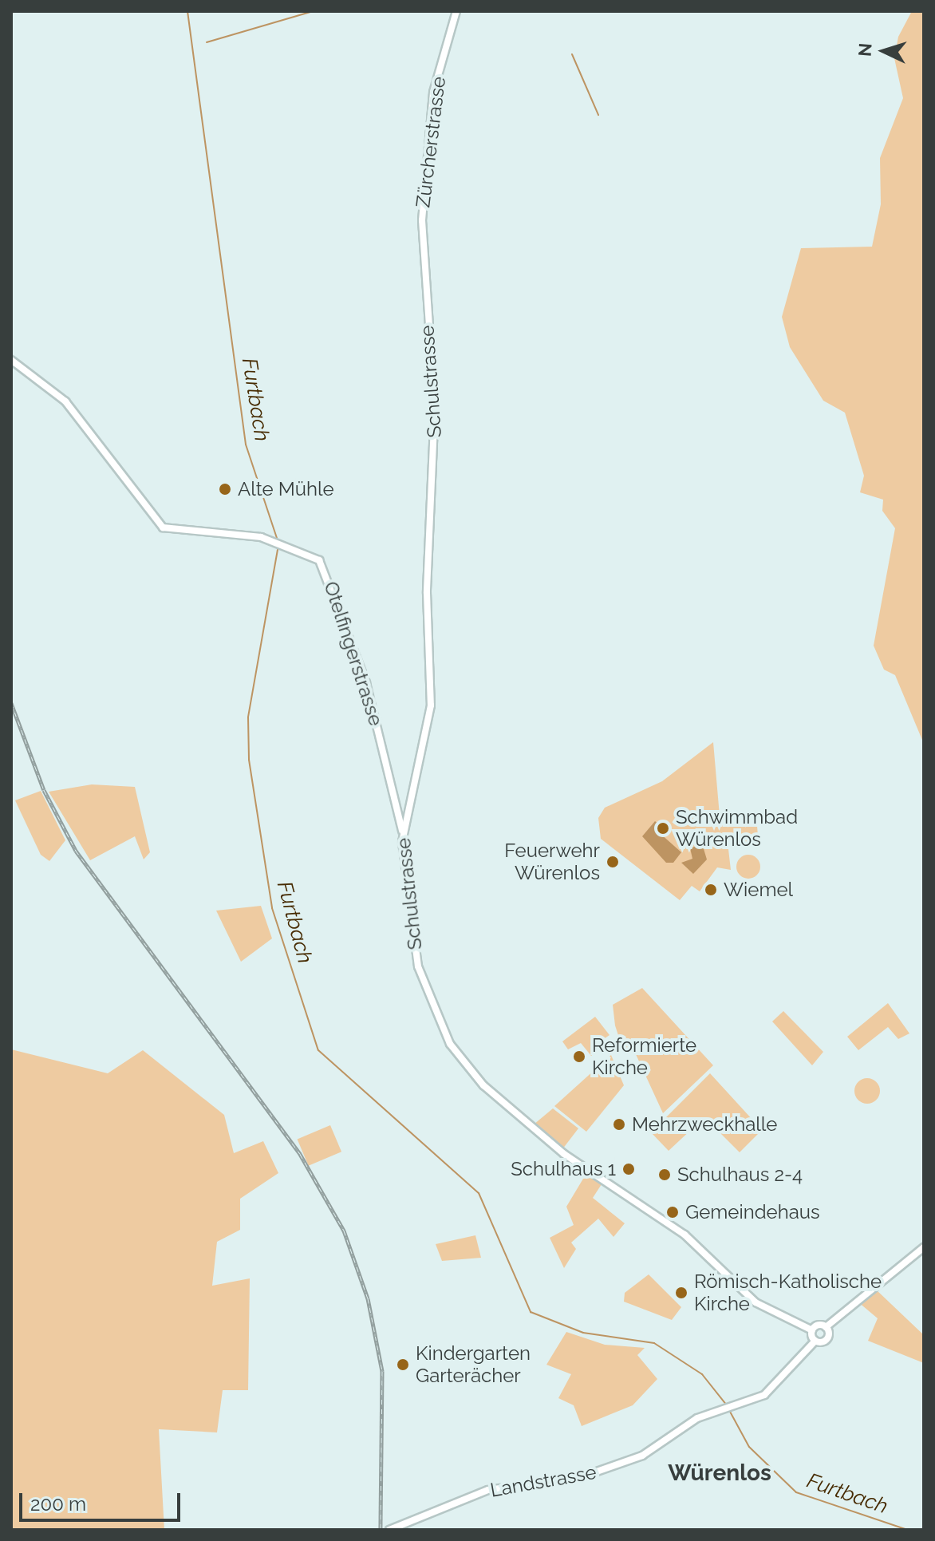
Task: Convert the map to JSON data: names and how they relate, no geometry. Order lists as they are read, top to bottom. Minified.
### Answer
{"streets":{"street":["Zürcherstrasse","Schulstrasse","Otelfingerstrasse","Landstrasse"]},"crossings":[["Zürcherstrasse","Schulstrasse"],["Schulstrasse","Otelfingerstrasse"]],"districts":["Würenlos"],"water":["Furtbach"],"places":["Alte Mühle","Schwimmbad Würenlos","Feuerwehr Würenlos","Wiemel","Reformierte Kirche","Mehrzweckhalle","Schulhaus 1","Schulhaus 2-4","Gemeindehaus","Römisch-Katholische Kirche","Kindergarten Garterächer"],"scale_bar":"200 m","north":"left"}
